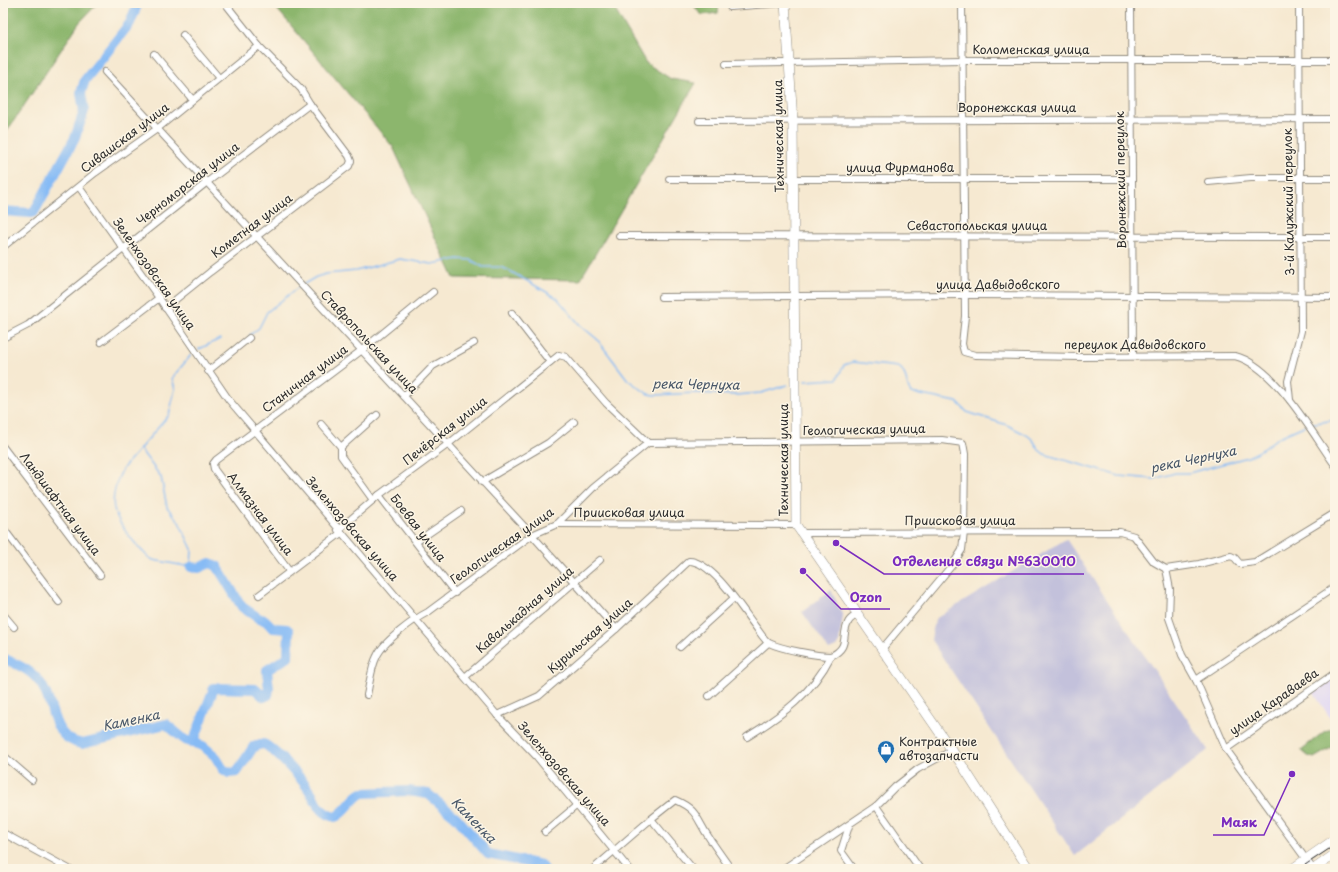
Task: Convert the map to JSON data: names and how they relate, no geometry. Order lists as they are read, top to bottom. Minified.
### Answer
{"streets":{"street":["Коломенская улица","Воронежская улица","Техническая улица","Сивашская улица","улица Фурманова","Воронежский переулок","Черноморская улица","3-й Калужский переулок","Кометная улица","Севастопольская улица","Зеленхозовская улица","улица Давыдовского","Ставропольская улица","переулок Давыдовского","Станичная улица","Геологическая улица","Печёрская улица","Ландшафтная улица","Приисковая улица","Алмазная улица","Боевая улица","Кавалькадная улица","Курильская улица","улица Караваева"]},"crossings":[["Коломенская улица","Техническая улица"],["Коломенская улица","Воронежский переулок"],["Коломенская улица","3-й Калужский переулок"],["Воронежская улица","Техническая улица"],["Воронежская улица","Воронежский переулок"],["Воронежская улица","3-й Калужский переулок"],["Техническая улица","улица Фурманова"],["Техническая улица","Севастопольская улица"],["Техническая улица","улица Давыдовского"],["Техническая улица","Геологическая улица"],["Техническая улица","Приисковая улица"],["Сивашская улица","Зеленхозовская улица"],["Сивашская улица","Ставропольская улица"],["улица Фурманова","Воронежский переулок"],["Воронежский переулок","Севастопольская улица"],["Воронежский переулок","улица Давыдовского"],["Воронежский переулок","переулок Давыдовского"],["Черноморская улица","Кометная улица"],["Черноморская улица","Зеленхозовская улица"],["Черноморская улица","Ставропольская улица"],["3-й Калужский переулок","Севастопольская улица"],["3-й Калужский переулок","улица Давыдовского"],["3-й Калужский переулок","переулок Давыдовского"],["Кометная улица","Зеленхозовская улица"],["Кометная улица","Ставропольская улица"],["Зеленхозовская улица","Станичная улица"],["Зеленхозовская улица","Геологическая улица"],["Зеленхозовская улица","Печёрская улица"],["Зеленхозовская улица","Кавалькадная улица"],["Зеленхозовская улица","Курильская улица"],["улица Давыдовского","переулок Давыдовского"],["Ставропольская улица","Станичная улица"],["Ставропольская улица","Геологическая улица"],["Ставропольская улица","Печёрская улица"],["Ставропольская улица","Кавалькадная улица"],["Ставропольская улица","Курильская улица"],["Станичная улица","Алмазная улица"],["Геологическая улица","Печёрская улица"],["Геологическая улица","Приисковая улица"],["Геологическая улица","Боевая улица"],["Печёрская улица","Алмазная улица"],["Печёрская улица","Боевая улица"]],"water":["река Чернуха","Каменка"],"places":{"other":["Отделение связи №630010","Ozon","Маяк"],"shop":["Контрактные автозапчасти"]}}
